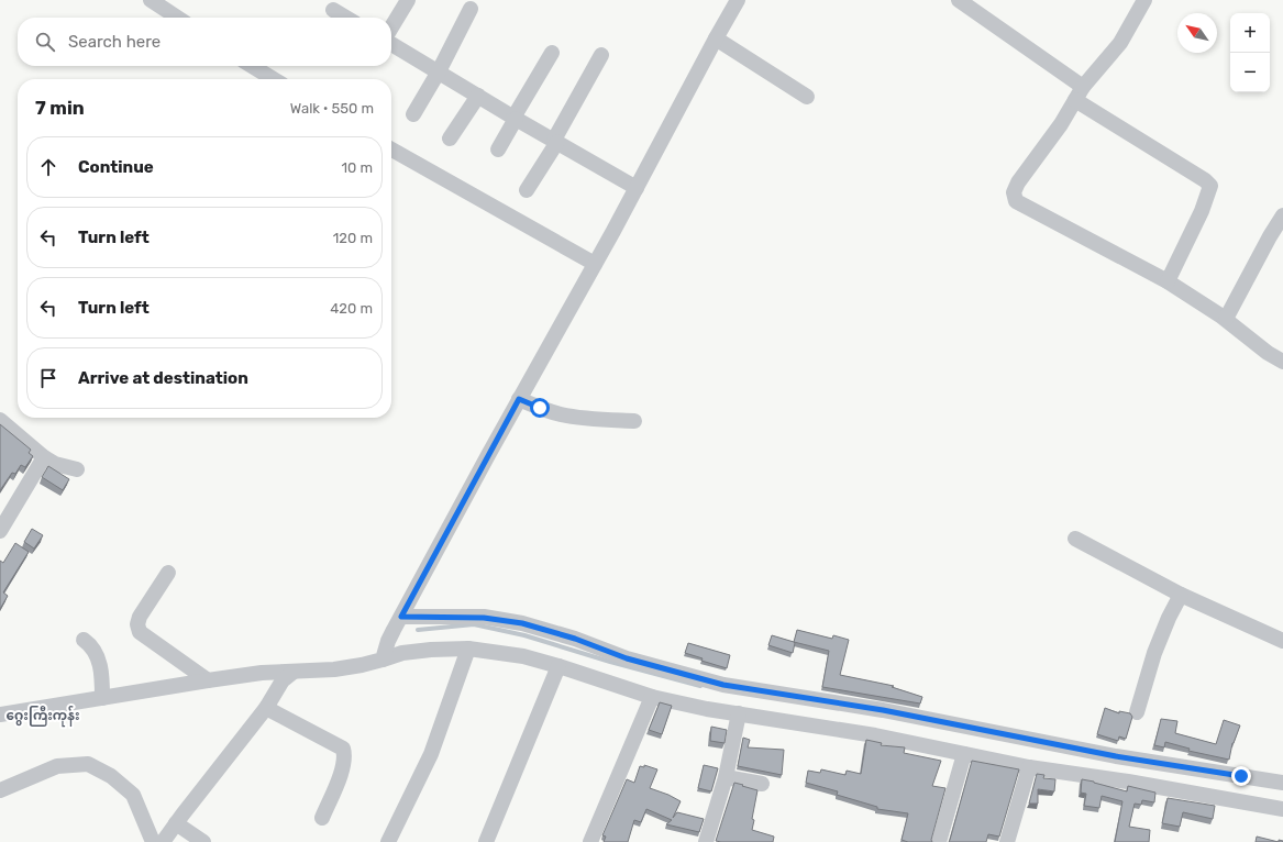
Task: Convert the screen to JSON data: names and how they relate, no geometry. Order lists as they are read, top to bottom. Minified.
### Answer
{"districts":["ဂွေးကြီးကုန်း"],"north":"top left","page":{"map_buttons":["+","−"],"search":"Search here","heading":["7 min","Walk · 550 m"],"list":[["Continue","10 m"],["Turn left","120 m"],["Turn left","420 m"],"Arrive at destination"]}}
